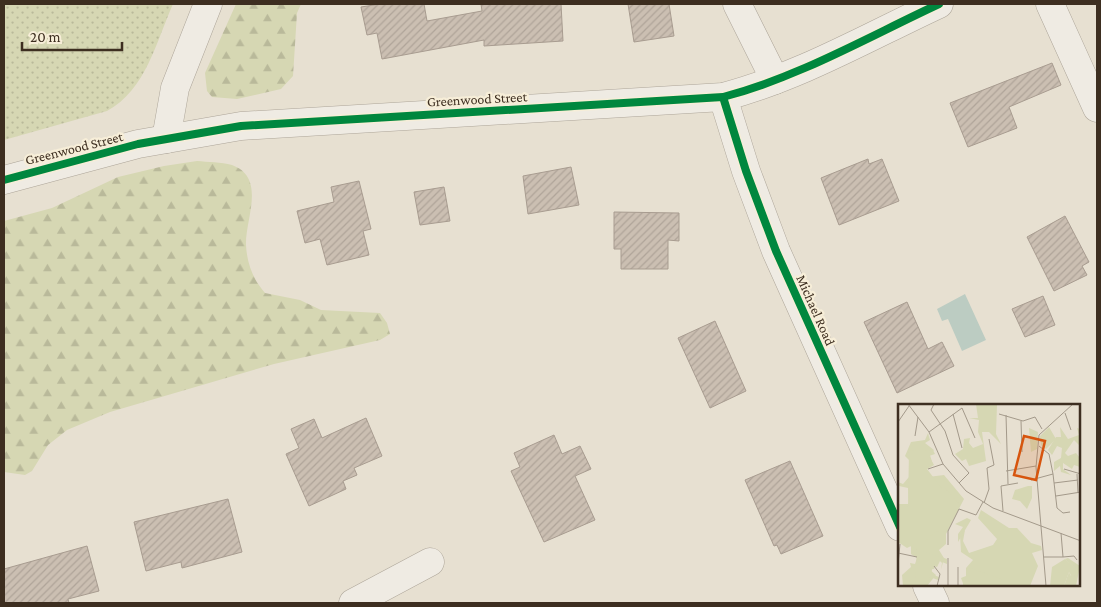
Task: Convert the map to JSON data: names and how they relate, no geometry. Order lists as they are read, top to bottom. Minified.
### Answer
{"streets":{"street":["Greenwood Street","Michael Road"]},"crossings":[["Greenwood Street","Michael Road"]],"scale_bar":"20 m"}
